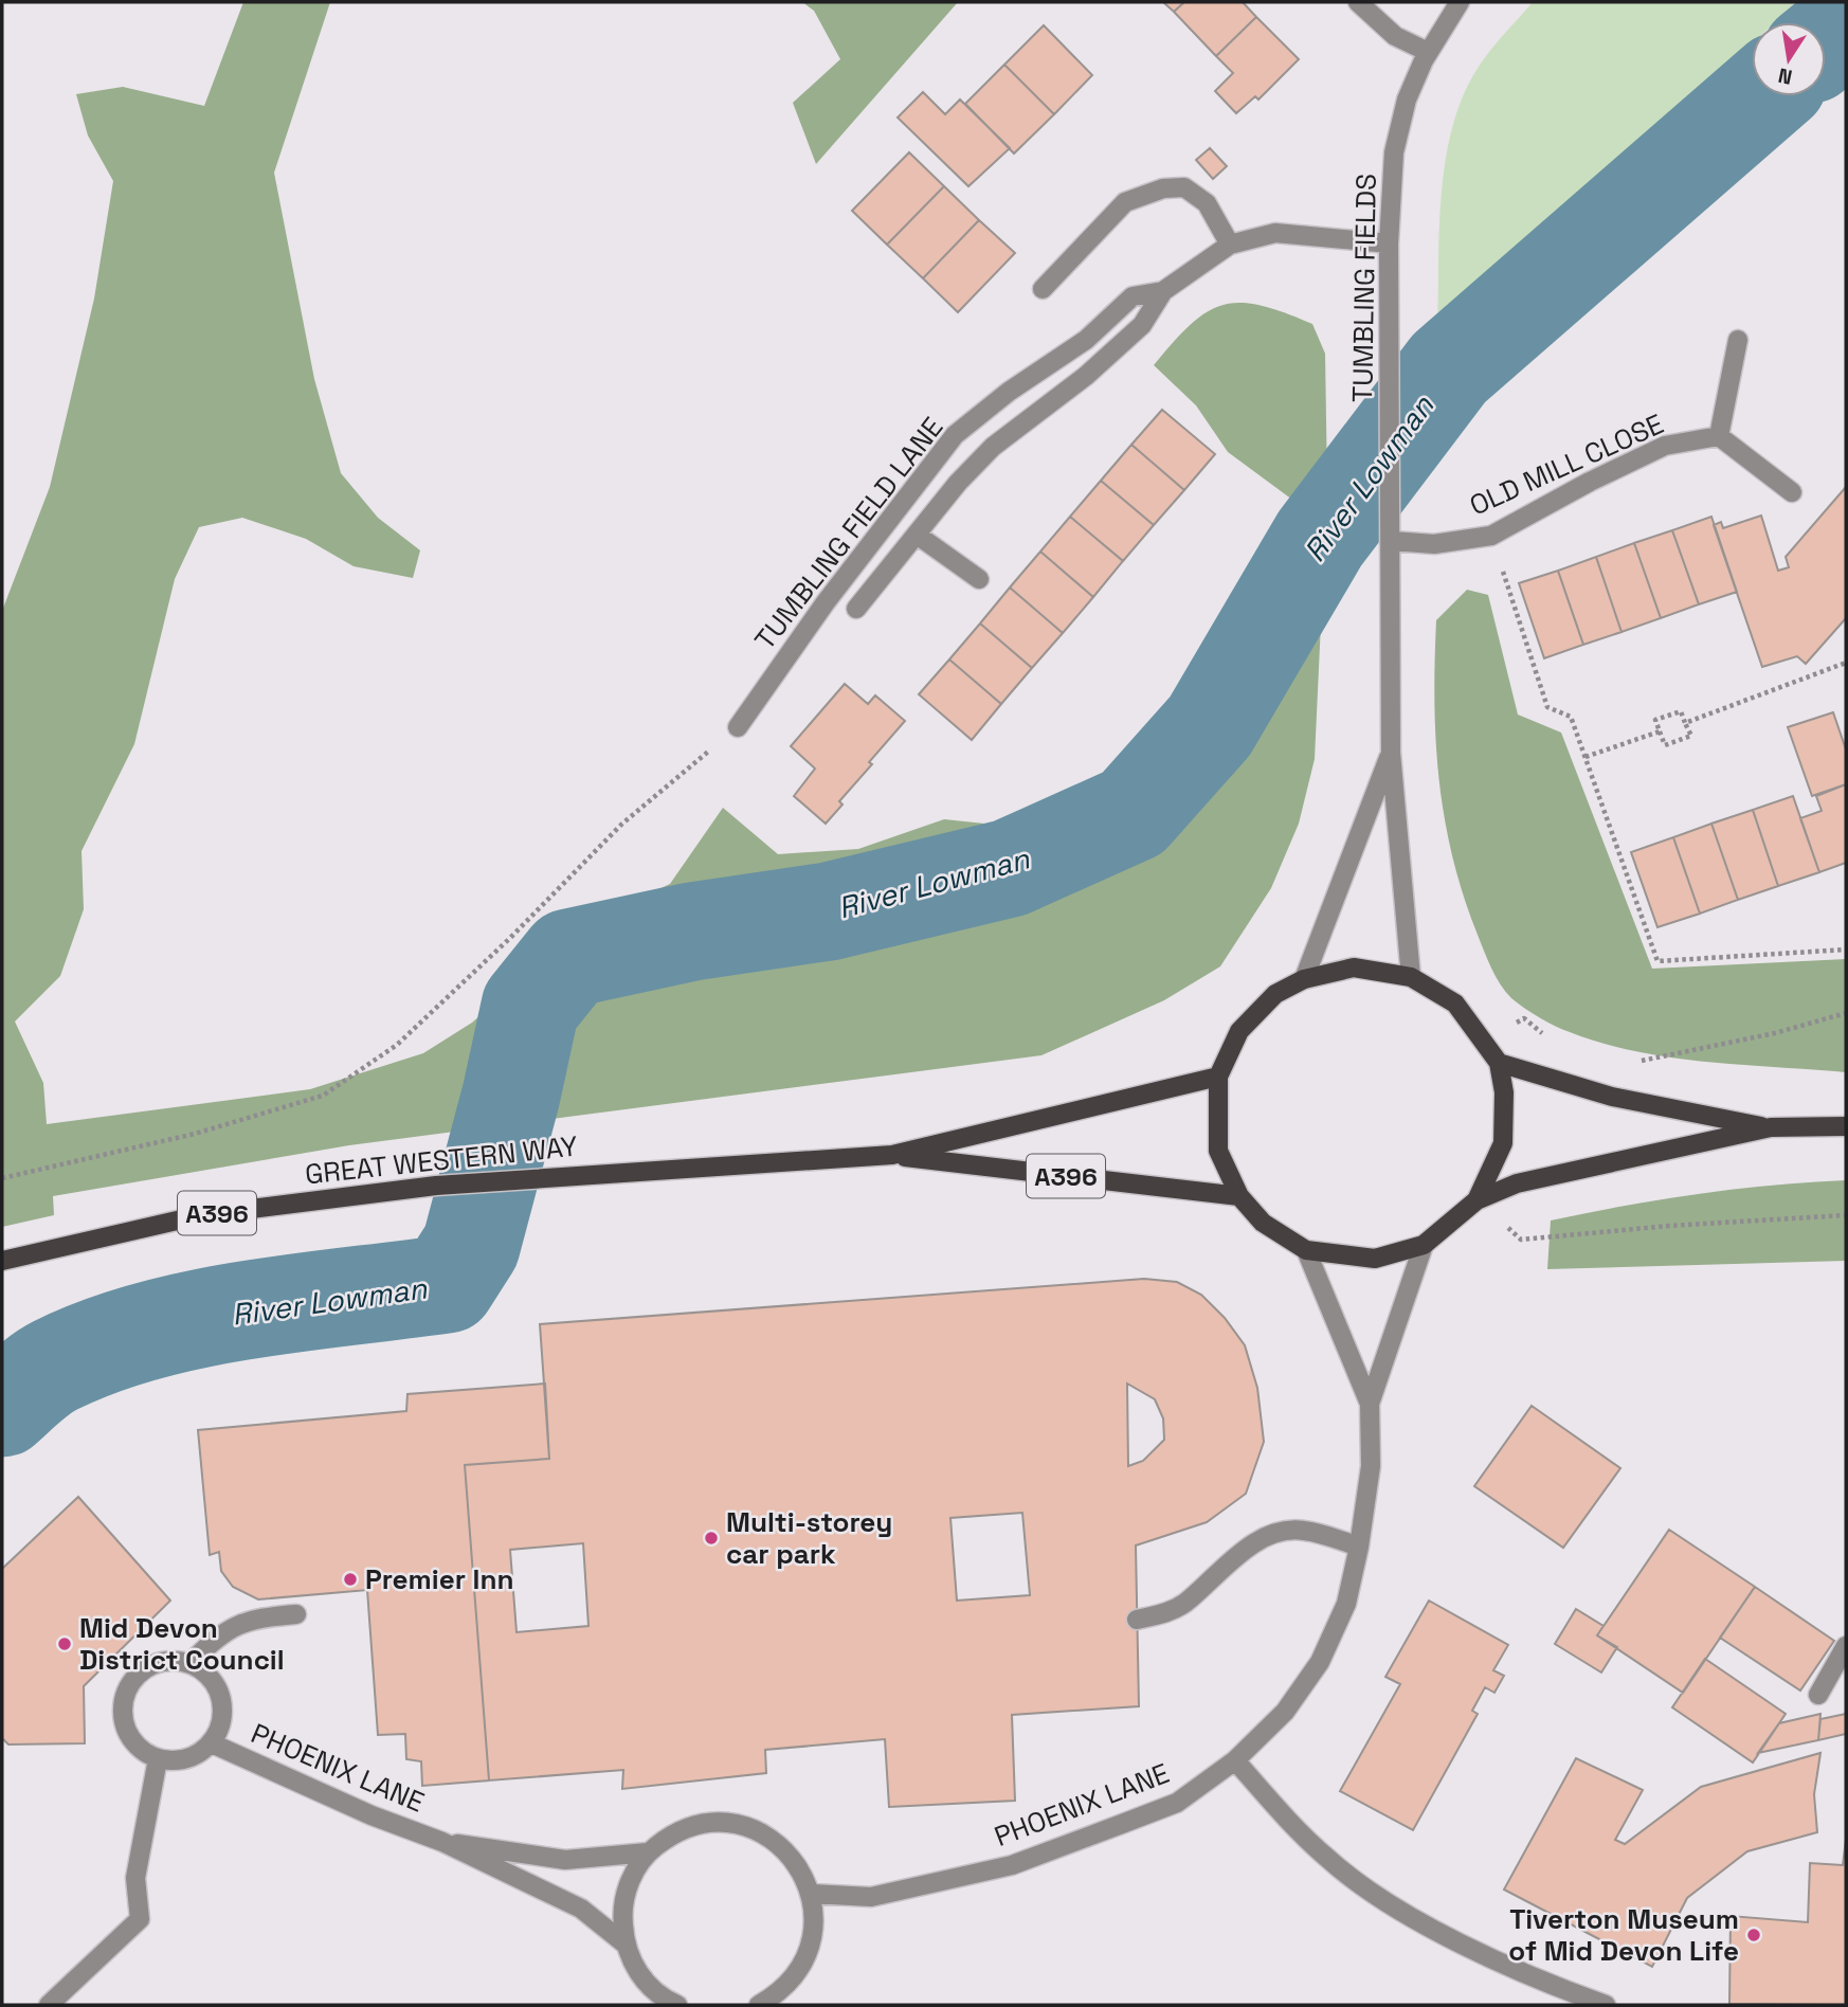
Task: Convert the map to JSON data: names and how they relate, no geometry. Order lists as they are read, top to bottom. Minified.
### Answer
{"streets":{"main road":["GREAT WESTERN WAY","A396"],"street":["TUMBLING FIELDS","OLD MILL CLOSE","TUMBLING FIELD LANE","PHOENIX LANE"]},"crossings":[["TUMBLING FIELDS","OLD MILL CLOSE"],["TUMBLING FIELDS","TUMBLING FIELD LANE"],["GREAT WESTERN WAY","A396"]],"water":["River Lowman"],"places":["Multi-storey car park","Premier Inn","Mid Devon District Council","Tiverton Museum of Mid Devon Life"],"north":"bottom"}
